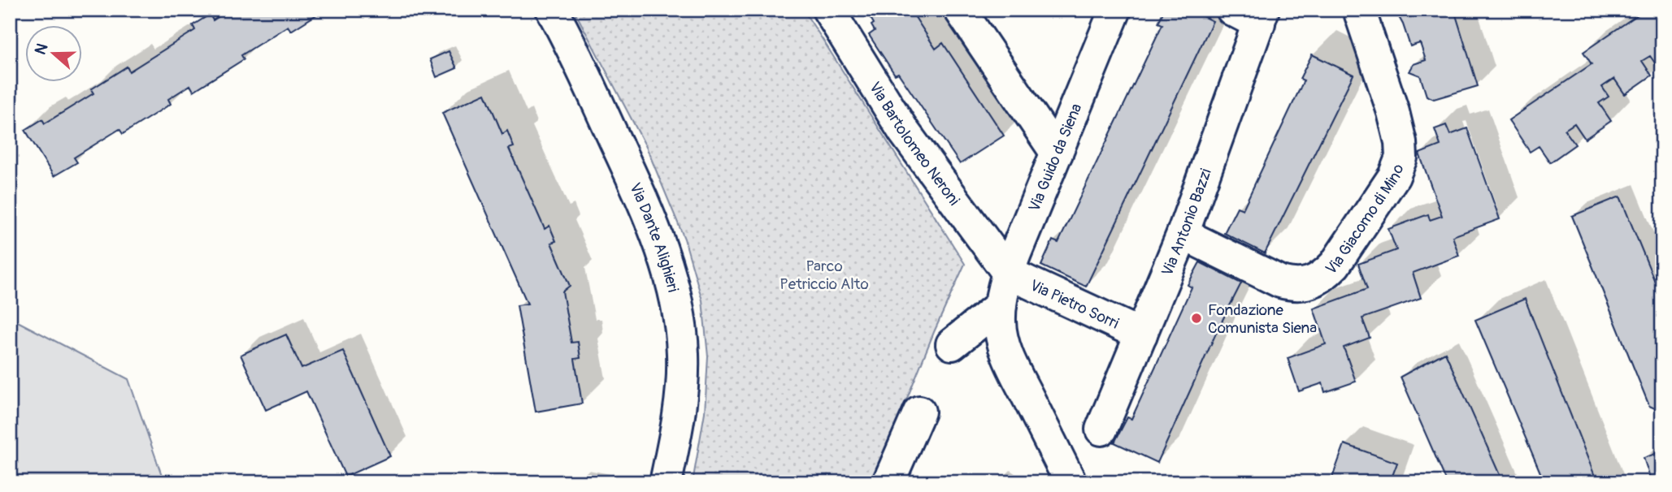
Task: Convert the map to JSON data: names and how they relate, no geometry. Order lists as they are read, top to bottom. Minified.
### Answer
{"streets":{"street":["Via Bartolomeo Neroni","Via Guido da Siena","Via Giacomo di Mino","Via Antonio Bazzi","Via Dante Alighieri","Via Pietro Sorri"]},"crossings":[["Via Bartolomeo Neroni","Via Guido da Siena"],["Via Bartolomeo Neroni","Via Pietro Sorri"],["Via Guido da Siena","Via Pietro Sorri"],["Via Giacomo di Mino","Via Antonio Bazzi"],["Via Antonio Bazzi","Via Pietro Sorri"]],"parks":["Parco Petriccio Alto"],"places":["Fondazione Comunista Siena"],"north":"left"}
